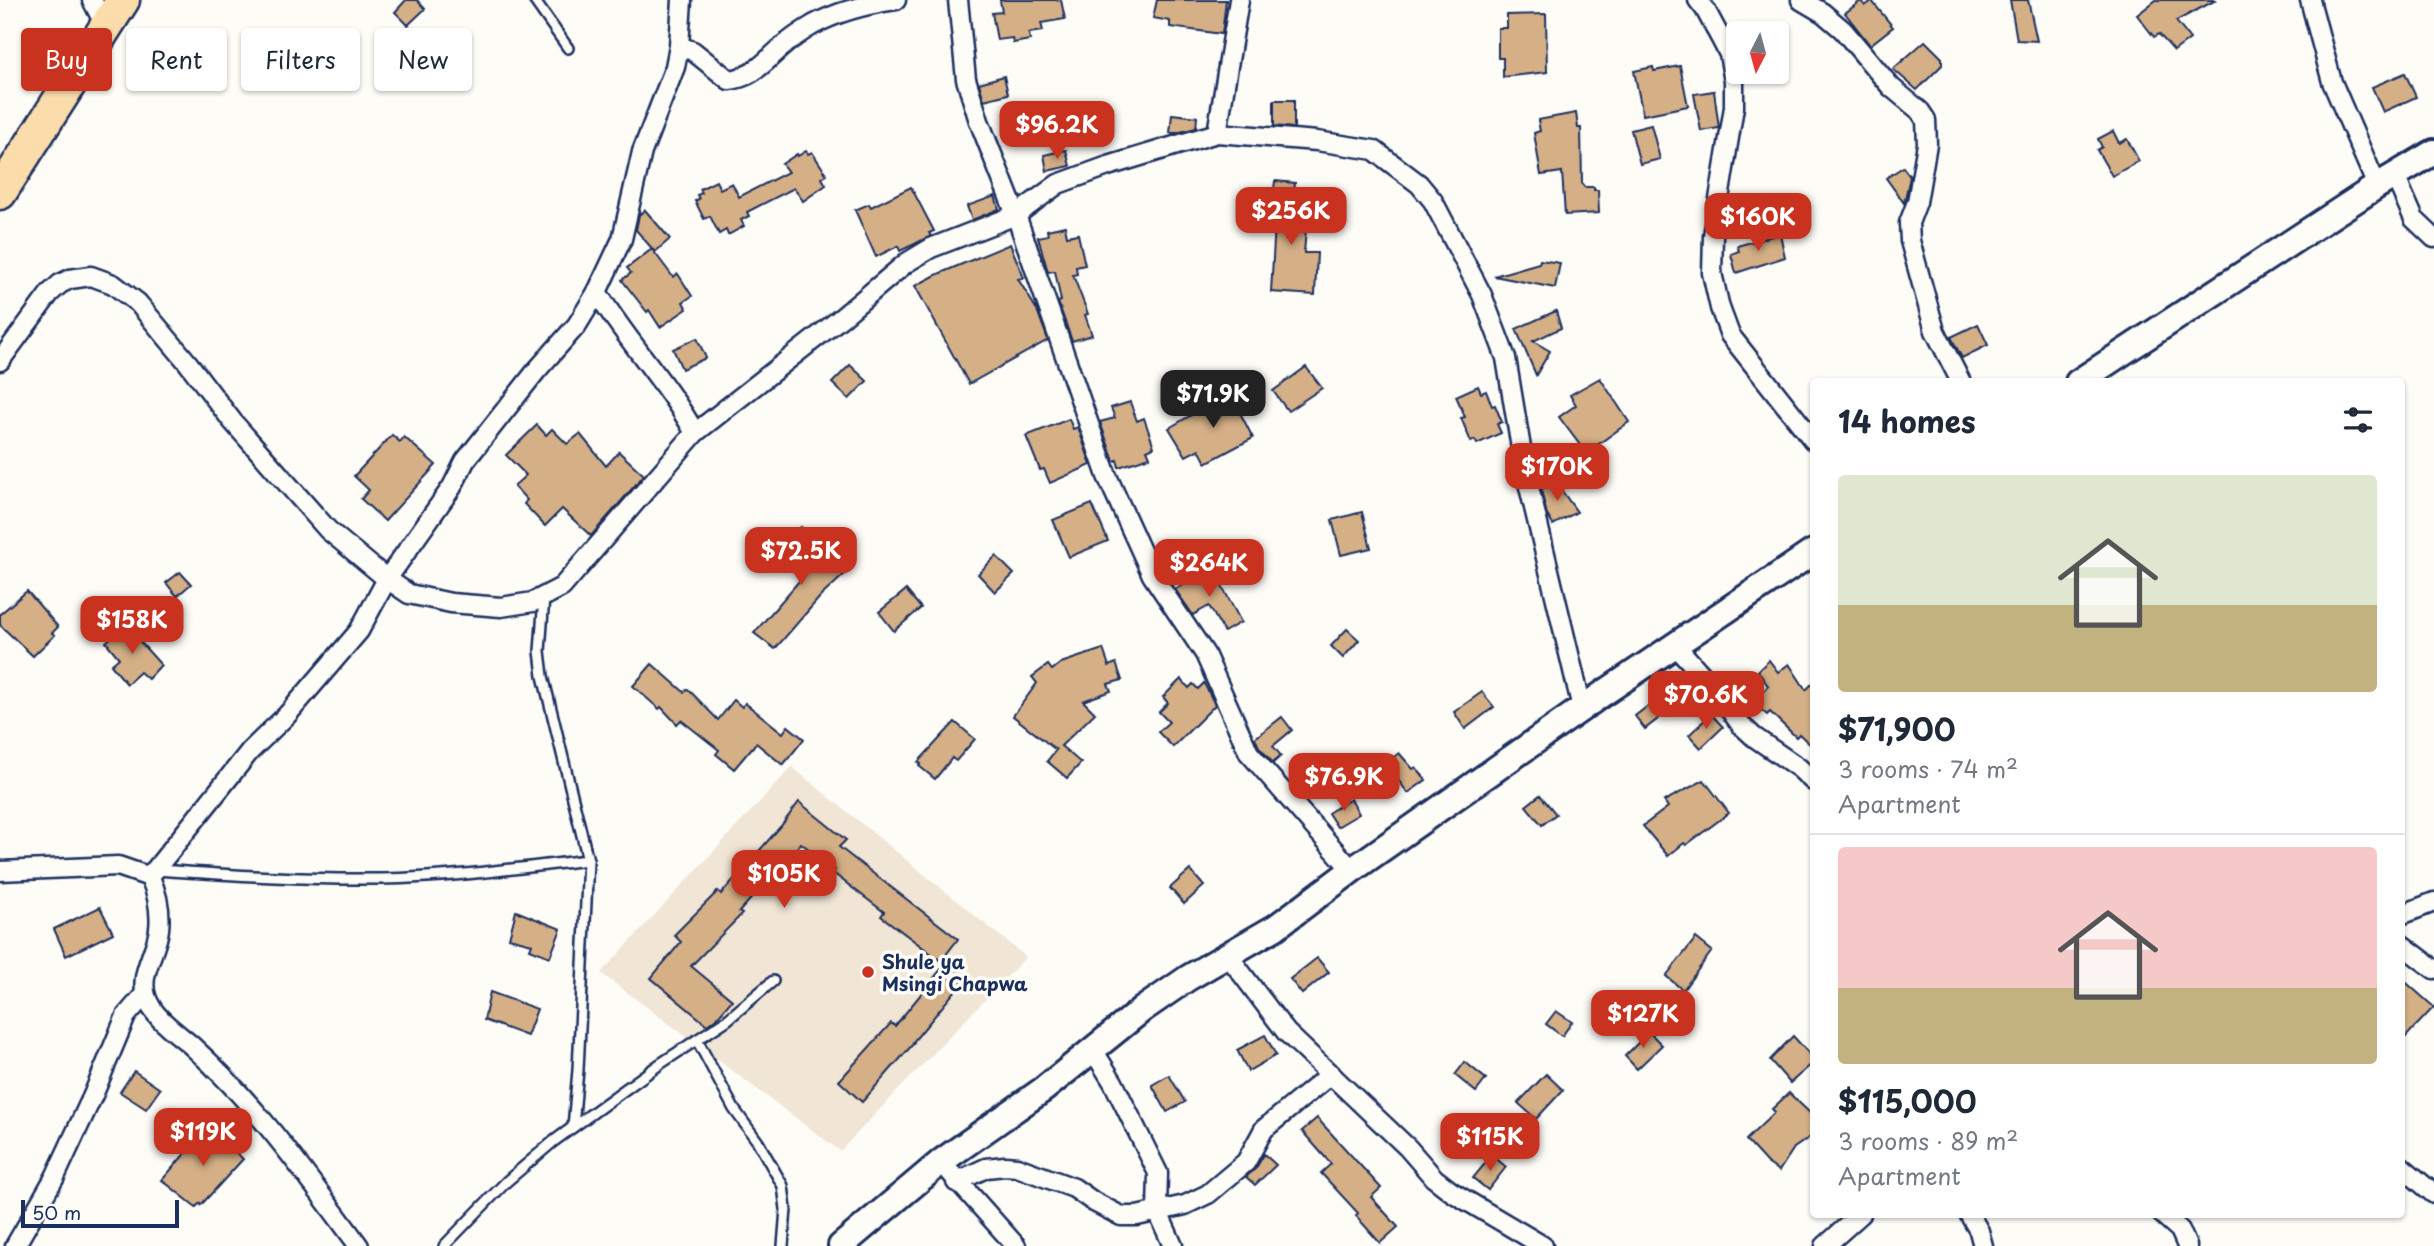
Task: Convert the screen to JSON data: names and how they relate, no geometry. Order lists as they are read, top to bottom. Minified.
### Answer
{"places":["Shule ya Msingi Chapwa"],"scale_bar":"50 m","north":"bottom","page":{"chip":["Buy","Rent","Filters","New"],"price":["$96.2K","$256K","$160K","$71.9K","$170K","$72.5K","$264K","$158K","$70.6K","$76.9K","$105K","$127K","$119K","$115K"],"heading":"14 homes","list":[{"name":"$71,900","note":"3 rooms · 74 m² · Apartment"},{"name":"$115,000","note":"3 rooms · 89 m² · Apartment"}],"scale":"50 m"}}
